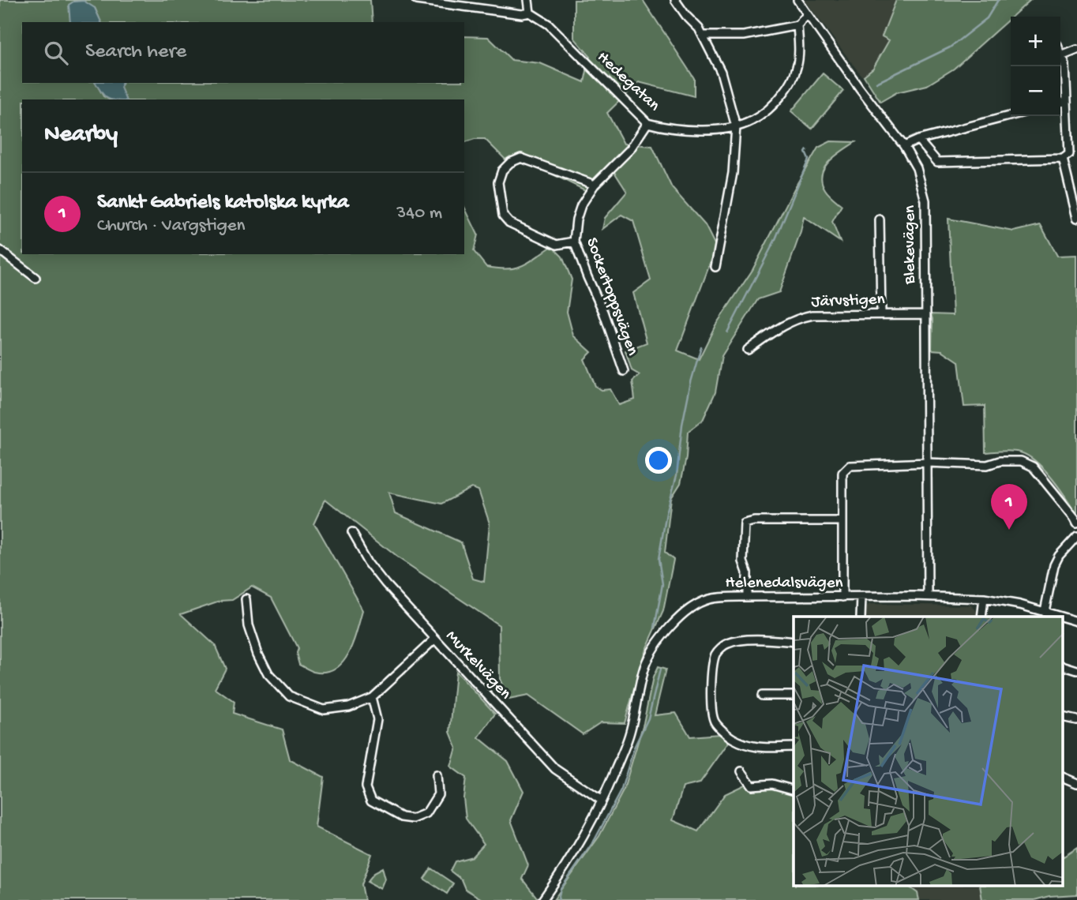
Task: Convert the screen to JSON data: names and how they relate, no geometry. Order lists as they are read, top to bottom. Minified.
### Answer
{"streets":{"street":["Hedegatan","Blekevägen","Sockertoppsvägen","Järvstigen","Helenedalsvägen","Murkelvägen"]},"crossings":[["Hedegatan","Sockertoppsvägen"],["Blekevägen","Järvstigen"],["Blekevägen","Helenedalsvägen"],["Helenedalsvägen","Murkelvägen"]],"page":{"map_buttons":["+","−"],"search":"Search here","heading":"Nearby","list":[{"mark":"1","name":"Sankt Gabriels katolska kyrka","note":"Church · Vargstigen","value":"340 m"}],"pins":"1"}}
